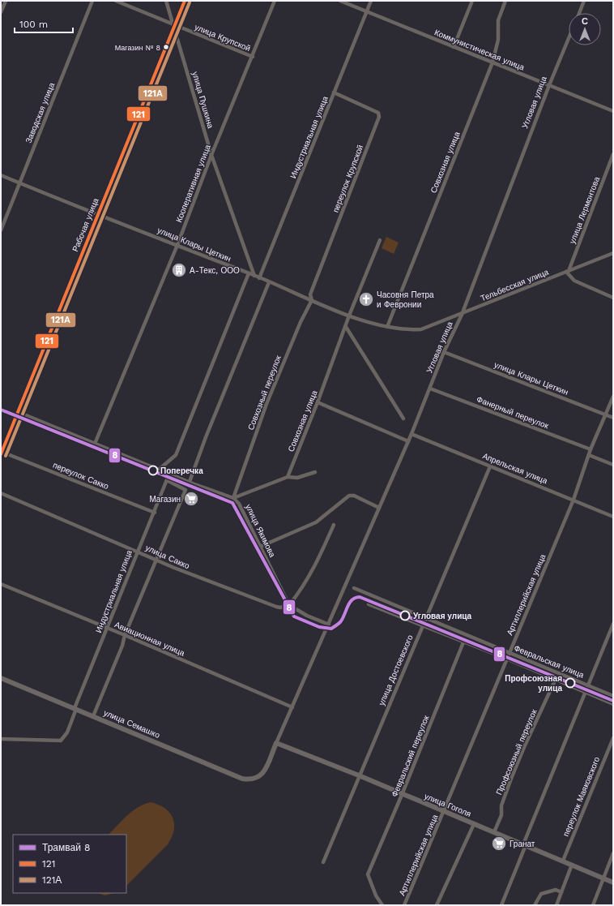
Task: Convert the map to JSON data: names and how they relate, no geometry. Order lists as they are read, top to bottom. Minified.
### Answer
{"streets":{"main road":["Угловая улица","Рабочая улица","улица Семашко","улица Гоголя"],"street":["улица Крупской","Коммунистическая улица","улица Пушкина","Заводская улица","Индустриальная улица","Совхозная улица","переулок Крупской","Кооперативная улица","улица Лермонтова","улица Клары Цеткин","Тельбесская улица","Совхозный переулок","Фанерный переулок","Апрельская улица","переулок Сакко","улица Якимова","улица Сакко","Артиллерийская улица","Авиационная улица","Февральская улица","улица Достоевского","Профсоюзный переулок","Февральский переулок","переулок Маяковского"]},"crossings":[["улица Крупской","улица Пушкина"],["улица Крупской","Кооперативная улица"],["улица Крупской","Рабочая улица"],["Коммунистическая улица","Угловая улица"],["Коммунистическая улица","Индустриальная улица"],["Коммунистическая улица","Совхозная улица"],["улица Пушкина","Кооперативная улица"],["улица Пушкина","Рабочая улица"],["улица Пушкина","улица Клары Цеткин"],["Угловая улица","улица Клары Цеткин"],["Угловая улица","Тельбесская улица"],["Угловая улица","Фанерный переулок"],["Угловая улица","Апрельская улица"],["Угловая улица","Авиационная улица"],["Угловая улица","улица Семашко"],["Угловая улица","улица Гоголя"],["Заводская улица","улица Клары Цеткин"],["Индустриальная улица","переулок Крупской"],["Индустриальная улица","улица Клары Цеткин"],["Индустриальная улица","переулок Сакко"],["Индустриальная улица","улица Сакко"],["Индустриальная улица","Авиационная улица"],["Индустриальная улица","улица Семашко"],["Совхозная улица","улица Клары Цеткин"],["переулок Крупской","улица Клары Цеткин"],["переулок Крупской","Совхозный переулок"],["Кооперативная улица","улица Клары Цеткин"],["улица Лермонтова","Тельбесская улица"],["Рабочая улица","улица Клары Цеткин"],["Рабочая улица","переулок Сакко"],["улица Клары Цеткин","Тельбесская улица"],["улица Клары Цеткин","Совхозный переулок"],["улица Клары Цеткин","Артиллерийская улица"],["Совхозный переулок","улица Якимова"],["Фанерный переулок","Артиллерийская улица"],["Апрельская улица","Артиллерийская улица"],["Апрельская улица","улица Достоевского"],["улица Якимова","улица Сакко"],["Артиллерийская улица","Февральская улица"],["Артиллерийская улица","улица Гоголя"],["Февральская улица","улица Достоевского"],["улица Достоевского","улица Гоголя"],["Профсоюзный переулок","улица Гоголя"],["Февральский переулок","улица Гоголя"],["переулок Маяковского","улица Гоголя"]],"places":{"other":["Магазин № 8","Поперечка","Угловая улица","Профсоюзная улица"],"building":["А-Текс, ООО"],"church":["Часовня Петра и Февронии"],"supermarket":["Магазин","Гранат"]},"lines":["transit line 121","transit line 121А","tram line 8"],"legend":["Трамвай 8","121","121А"],"scale_bar":"100 m","north":"top"}
